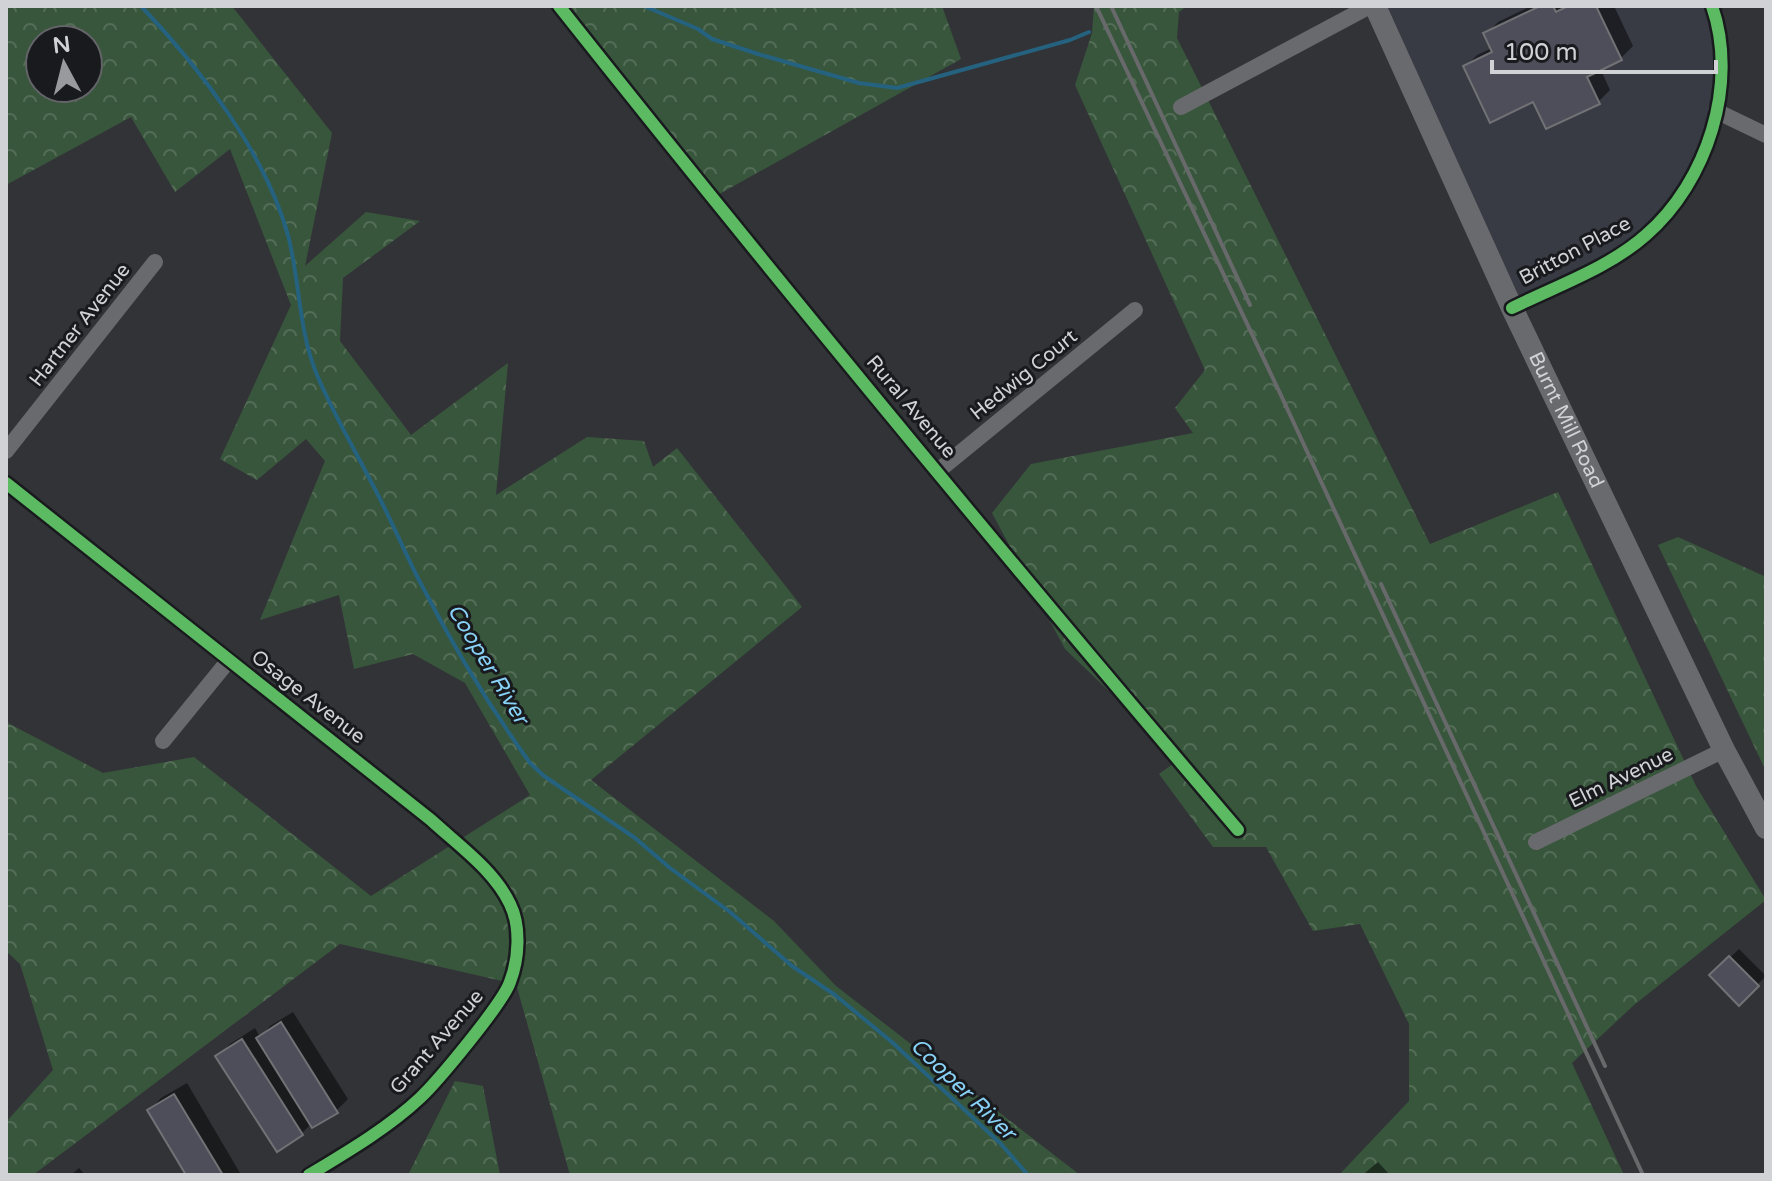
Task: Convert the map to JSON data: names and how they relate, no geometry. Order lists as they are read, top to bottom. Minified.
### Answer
{"streets":{"main road":["Burnt Mill Road"],"street":["Britton Place","Hartner Avenue","Hedwig Court","Rural Avenue","Osage Avenue","Elm Avenue","Grant Avenue"]},"crossings":[["Britton Place","Burnt Mill Road"],["Hedwig Court","Rural Avenue"],["Burnt Mill Road","Elm Avenue"],["Osage Avenue","Grant Avenue"]],"water":["Cooper River"],"scale_bar":"100 m","north":"top"}
